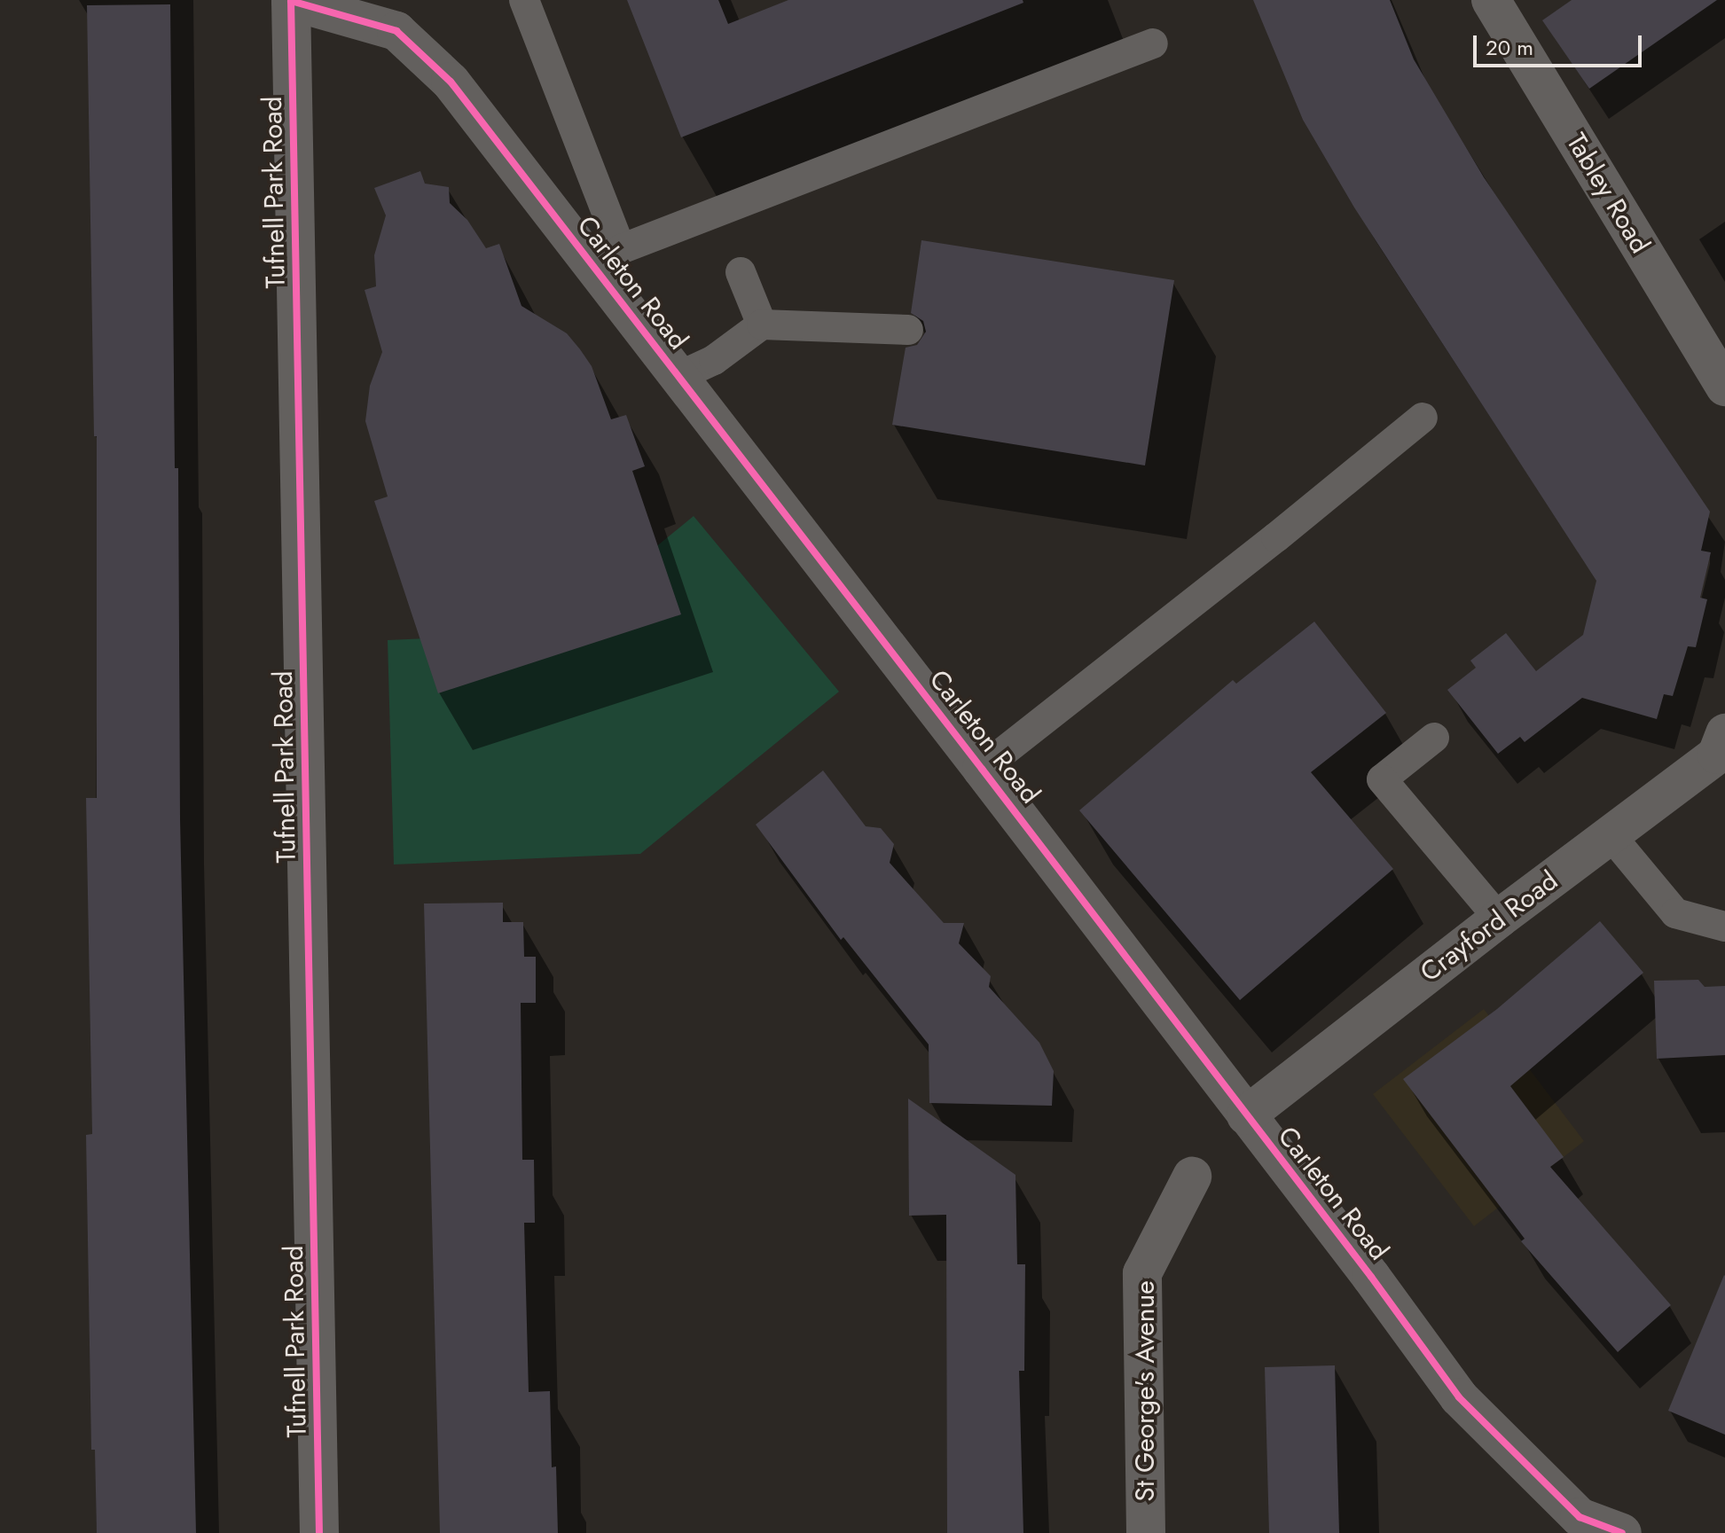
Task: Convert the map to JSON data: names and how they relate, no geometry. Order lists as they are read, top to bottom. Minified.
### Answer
{"streets":{"street":["Tufnell Park Road","Tabley Road","Carleton Road","Crayford Road","St George's Avenue"]},"crossings":[["Tufnell Park Road","Carleton Road"],["Carleton Road","Crayford Road"]],"scale_bar":"20 m"}
